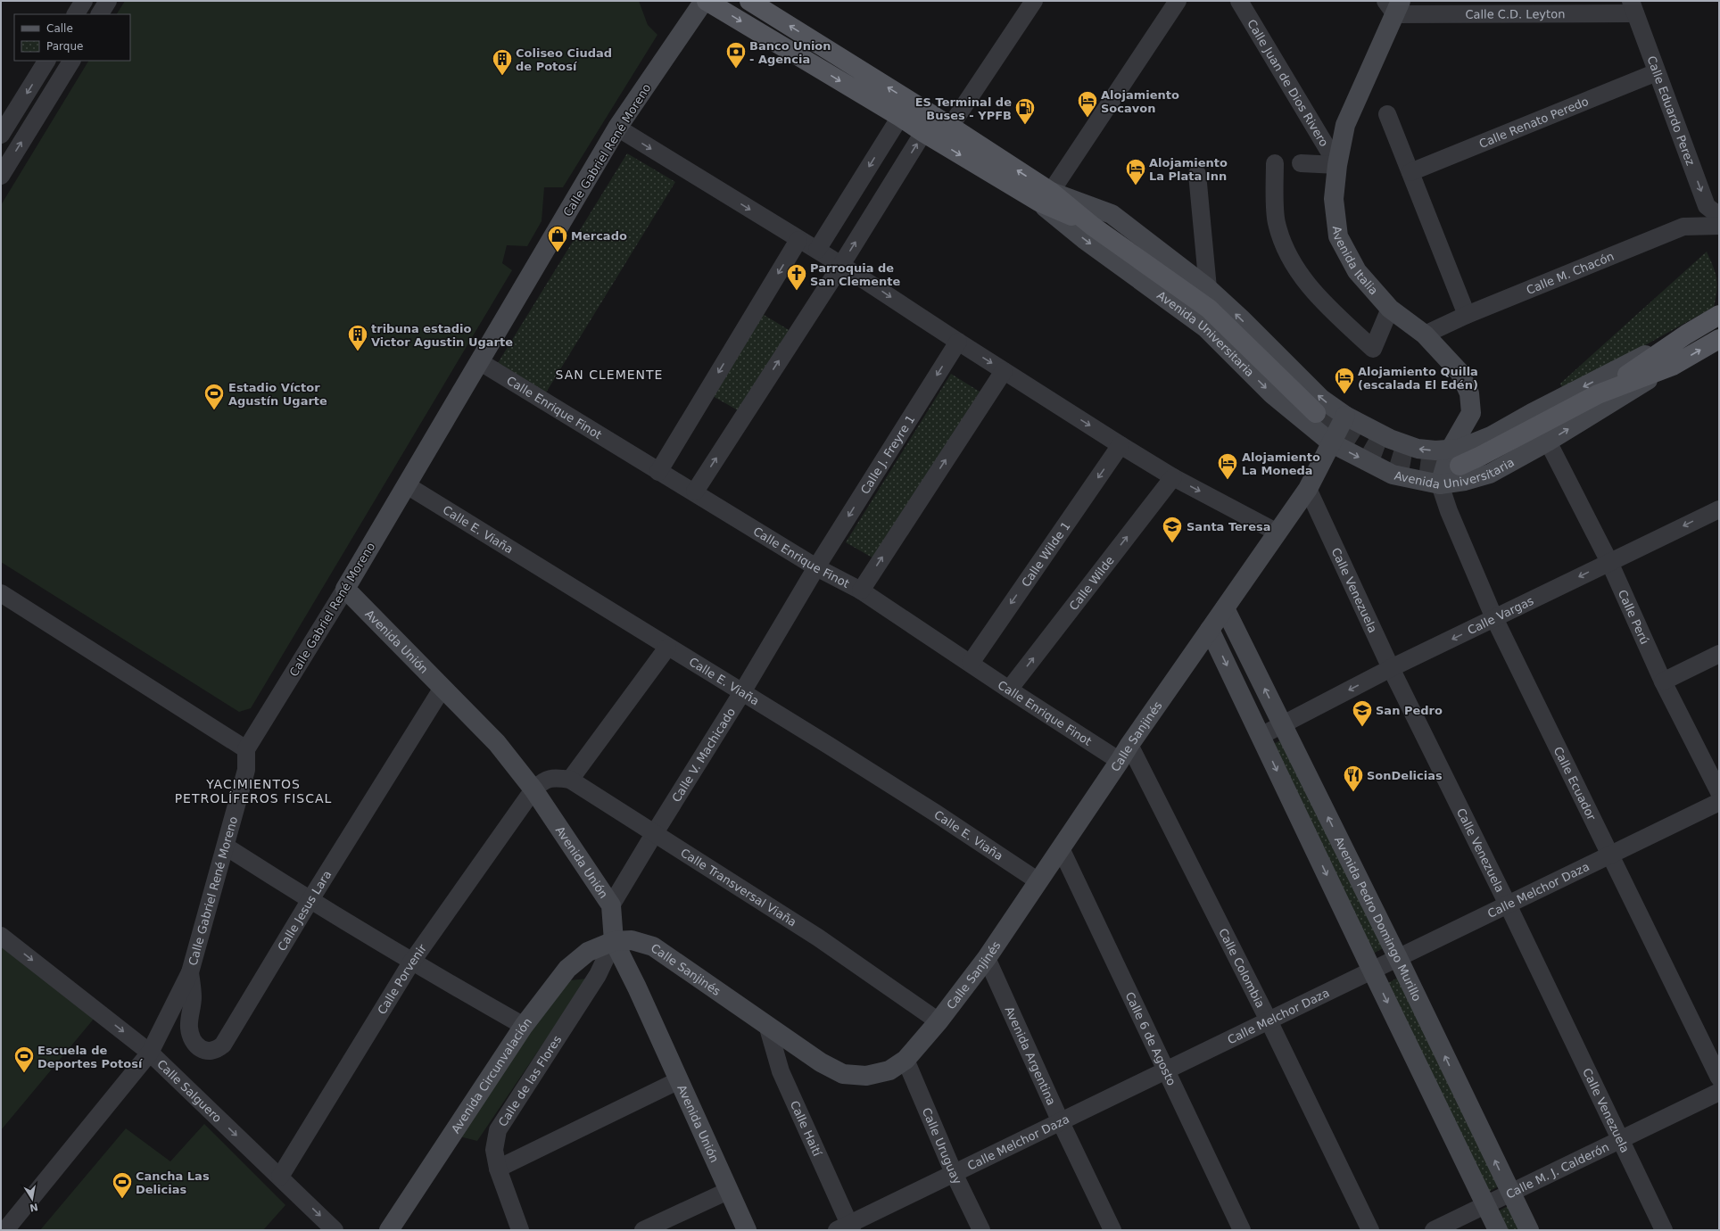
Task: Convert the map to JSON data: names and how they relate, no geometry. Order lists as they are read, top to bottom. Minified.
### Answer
{"streets":{"main road":["Calle Gabriel René Moreno","Avenida Italia","Avenida Universitaria","Avenida Unión","Calle Sanjinés","Avenida Pedro Domingo Murillo","Avenida Circunvalación"],"street":["Calle C.D. Leyton","Calle Juan de Dios Rivero","Calle Eduardo Perez","Calle Renato Peredo","Calle M. Chacón","Calle Enrique Finot","Calle J. Freyre 1","Calle E. Viaña","Calle Wilde 1","Calle Wilde","Calle Venezuela","Calle Vargas","Calle Perú","Calle V. Machicado","Calle Ecuador","Calle Transversal Viaña","Calle Melchor Daza","Calle Jesus Lara","Calle Colombia","Calle Porvenir","Calle 6 de Agosto","Avenida Argentina","Calle de las Flores","Calle Salguero","Calle Haití","Calle Uruguay","Calle M. J. Calderón"]},"crossings":[["Calle C.D. Leyton","Calle Eduardo Perez"],["Calle C.D. Leyton","Avenida Italia"],["Calle Juan de Dios Rivero","Avenida Italia"],["Calle Eduardo Perez","Calle Renato Peredo"],["Calle Gabriel René Moreno","Avenida Universitaria"],["Calle Gabriel René Moreno","Calle Enrique Finot"],["Calle Gabriel René Moreno","Calle E. Viaña"],["Calle Gabriel René Moreno","Avenida Unión"],["Calle Gabriel René Moreno","Calle Jesus Lara"],["Calle Gabriel René Moreno","Calle Salguero"],["Avenida Italia","Calle M. Chacón"],["Avenida Italia","Avenida Universitaria"],["Avenida Universitaria","Calle Perú"],["Avenida Universitaria","Calle Ecuador"],["Calle Enrique Finot","Calle J. Freyre 1"],["Calle Enrique Finot","Calle Wilde 1"],["Calle Enrique Finot","Calle Wilde"],["Calle Enrique Finot","Calle Sanjinés"],["Calle Enrique Finot","Calle V. Machicado"],["Calle Enrique Finot","Calle Colombia"],["Calle J. Freyre 1","Calle V. Machicado"],["Calle E. Viaña","Calle Sanjinés"],["Calle E. Viaña","Calle V. Machicado"],["Calle Venezuela","Calle Vargas"],["Calle Venezuela","Calle Melchor Daza"],["Calle Venezuela","Calle M. J. Calderón"],["Calle Vargas","Calle Perú"],["Calle Vargas","Calle Ecuador"],["Calle Vargas","Avenida Pedro Domingo Murillo"],["Avenida Unión","Calle Sanjinés"],["Avenida Unión","Calle V. Machicado"],["Avenida Unión","Calle Transversal Viaña"],["Avenida Unión","Calle Jesus Lara"],["Avenida Unión","Calle Porvenir"],["Avenida Unión","Avenida Circunvalación"],["Avenida Unión","Calle de las Flores"],["Calle Sanjinés","Calle Transversal Viaña"],["Calle Sanjinés","Avenida Pedro Domingo Murillo"],["Calle Sanjinés","Calle Colombia"],["Calle Sanjinés","Calle 6 de Agosto"],["Calle Sanjinés","Avenida Argentina"],["Calle Sanjinés","Avenida Circunvalación"],["Calle Sanjinés","Calle de las Flores"],["Calle Sanjinés","Calle Haití"],["Calle Sanjinés","Calle Uruguay"],["Calle V. Machicado","Calle Transversal Viaña"],["Calle Ecuador","Calle Melchor Daza"],["Calle Transversal Viaña","Calle Porvenir"],["Calle Melchor Daza","Avenida Pedro Domingo Murillo"],["Calle Melchor Daza","Calle Colombia"],["Calle Melchor Daza","Calle 6 de Agosto"],["Calle Melchor Daza","Avenida Argentina"],["Calle Melchor Daza","Calle Haití"],["Calle Melchor Daza","Calle Uruguay"],["Avenida Pedro Domingo Murillo","Calle M. J. Calderón"],["Calle Porvenir","Calle Salguero"],["Avenida Circunvalación","Calle de las Flores"]],"one_way":["Calle Eduardo Perez","Calle Wilde","Calle Vargas","Calle Salguero"],"districts":["SAN CLEMENTE","YACIMIENTOS PETROLÍFEROS FISCAL"],"places":{"bank":["Banco Union - Agencia"],"building":["Coliseo Ciudad de Potosí","tribuna estadio Victor Agustin Ugarte"],"hotel":["Alojamiento Socavon","Alojamiento La Plata Inn","Alojamiento Quilla (escalada El Edén)","Alojamiento La Moneda"],"fuel station":["ES Terminal de Buses - YPFB"],"shop":["Mercado"],"church":["Parroquia de San Clemente"],"sports":["Estadio Víctor Agustín Ugarte","Escuela de Deportes Potosí","Cancha Las Delicias"],"school or university":["Santa Teresa","San Pedro"],"restaurant":["SonDelicias"]},"legend":["Calle","Parque"],"north":"bottom"}
